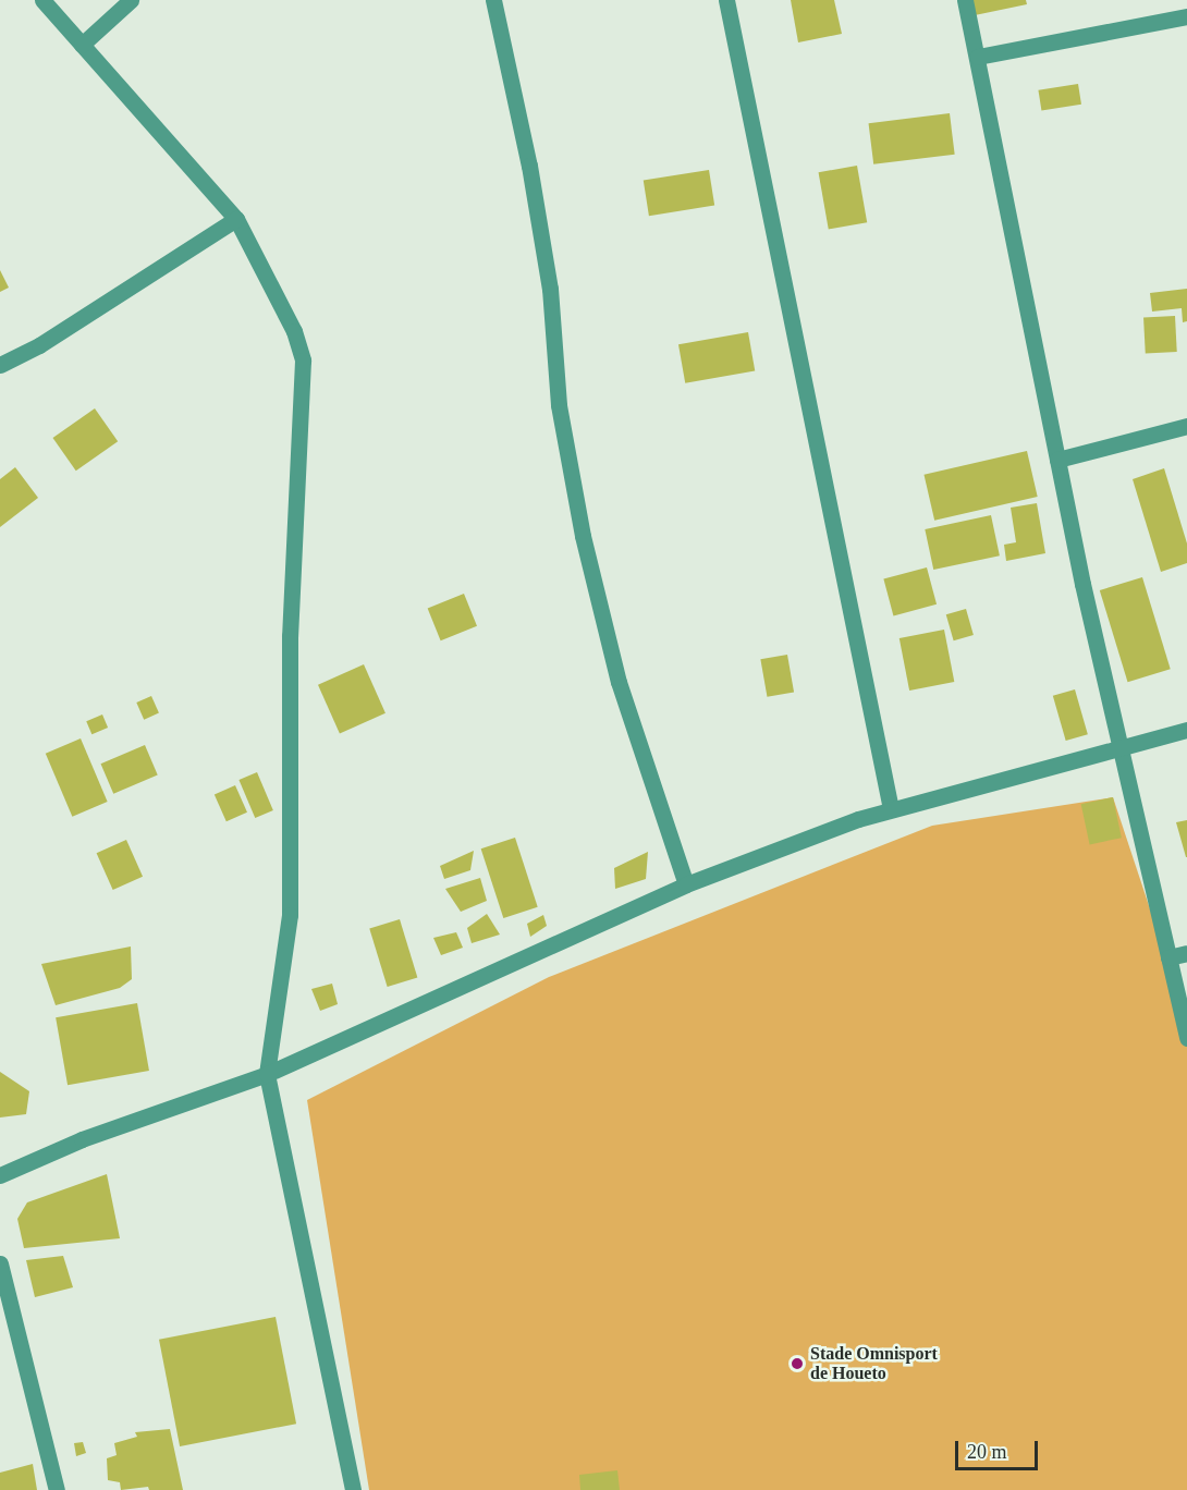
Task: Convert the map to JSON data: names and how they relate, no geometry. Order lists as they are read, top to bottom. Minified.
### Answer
{"places":["Stade Omnisport de Houeto"],"scale_bar":"20 m"}
